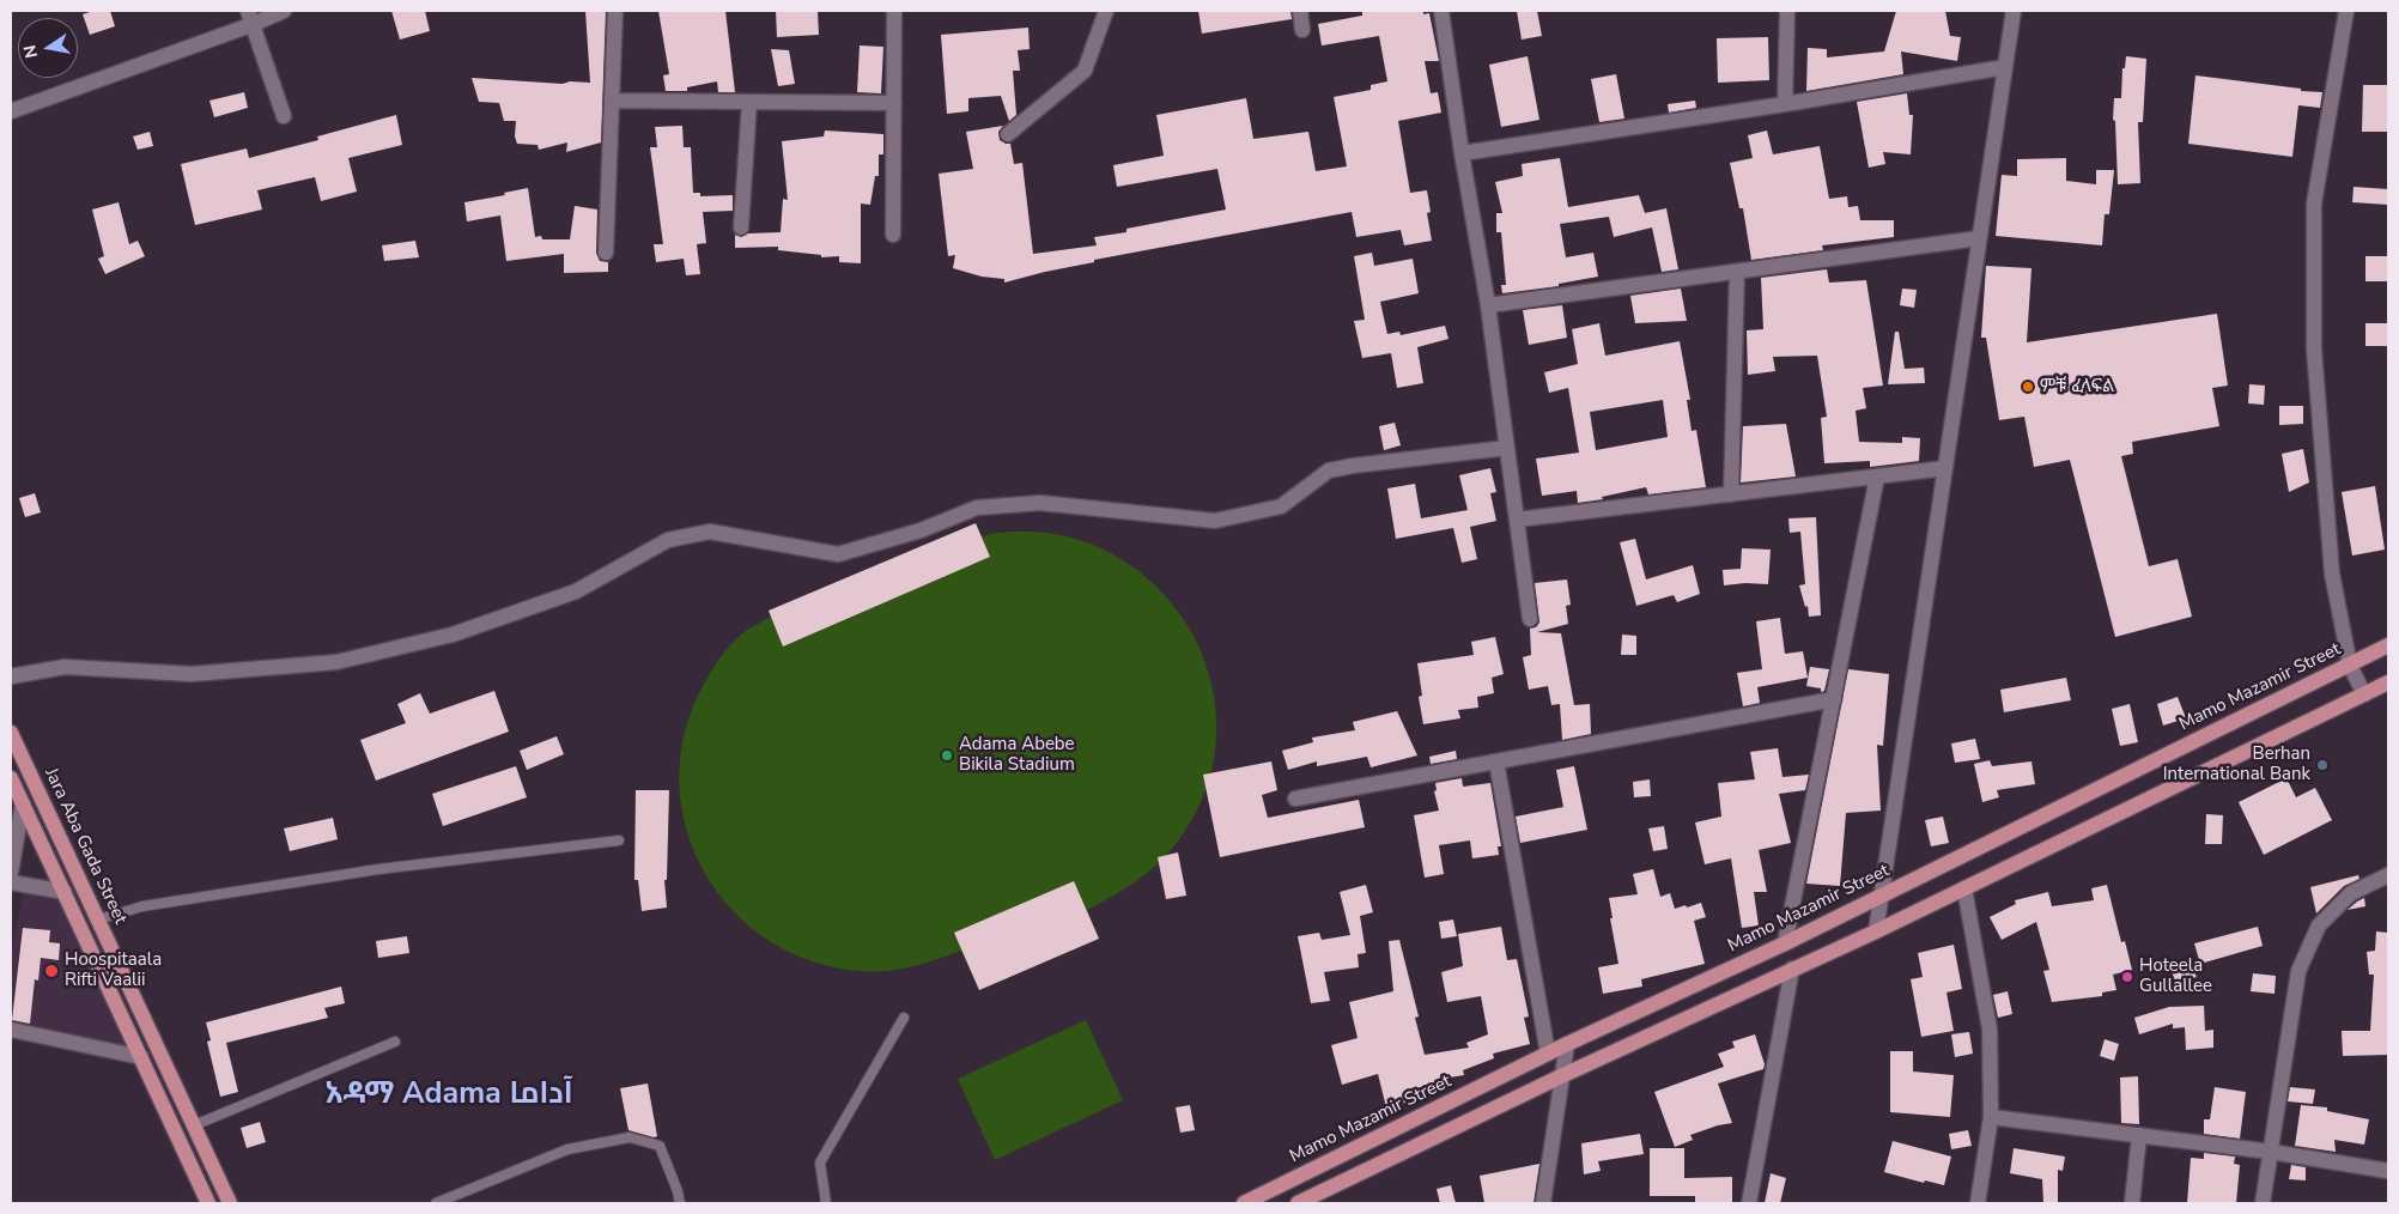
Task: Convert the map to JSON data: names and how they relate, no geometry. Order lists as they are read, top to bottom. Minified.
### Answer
{"streets":{"main road":["Mamo Mazamir Street","Jara Aba Gada Street"]},"districts":["አዳማ Adama آداما"],"places":["ምቹ ፈላፍል","Adama Abebe Bikila Stadium","Berhan International Bank","Hoospitaala Rifti Vaalii","Hoteela Gullallee"],"north":"left"}
